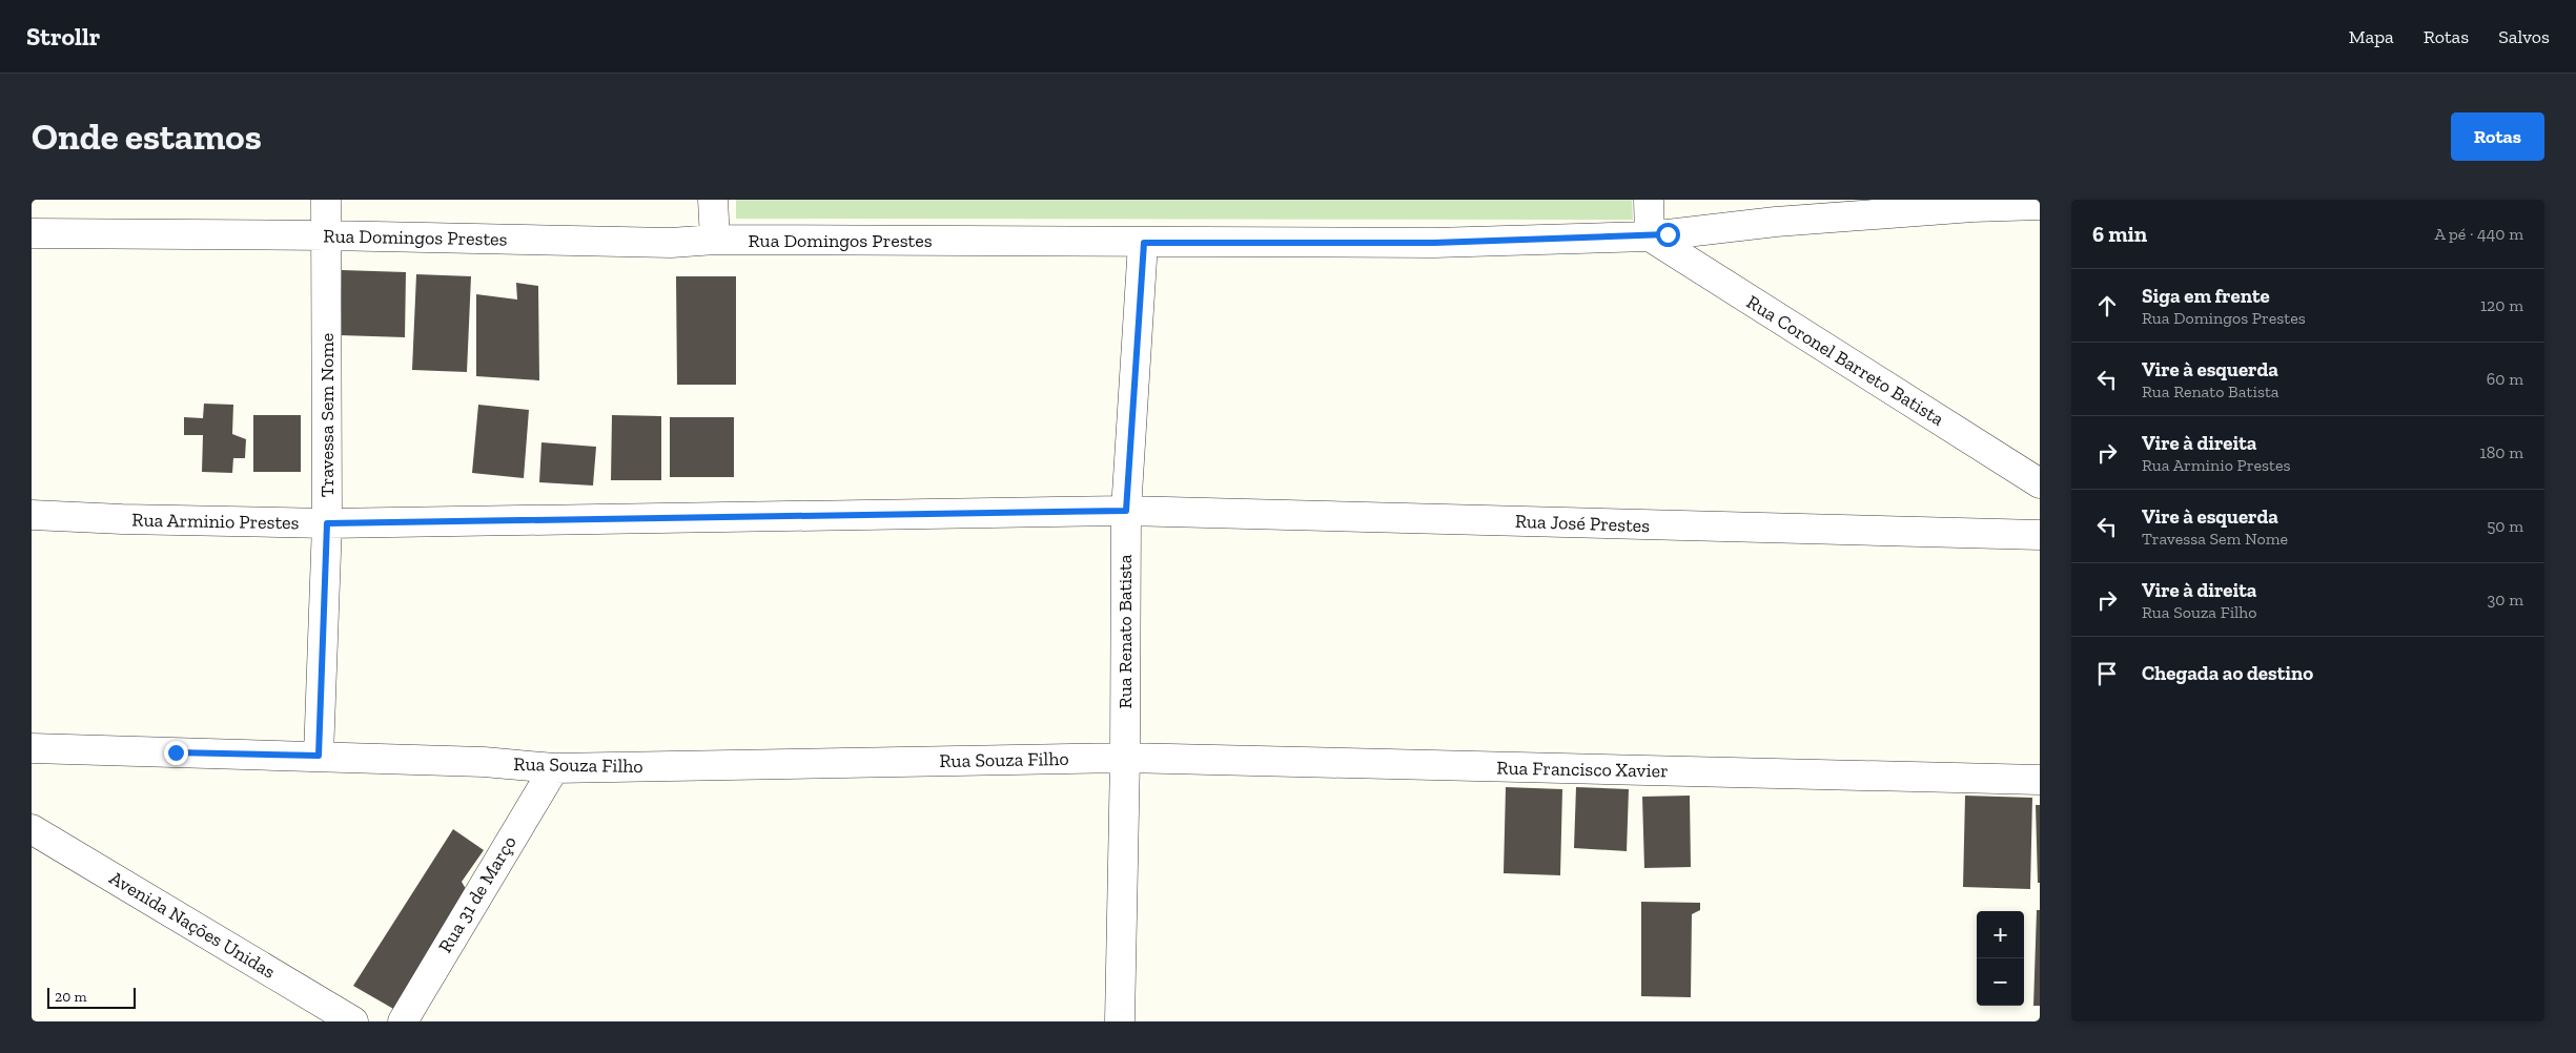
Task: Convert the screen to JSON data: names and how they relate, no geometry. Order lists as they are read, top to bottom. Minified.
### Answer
{"streets":{"street":["Rua Domingos Prestes","Rua Coronel Barreto Batista","Travessa Sem Nome","Rua Arminio Prestes","Rua José Prestes","Rua Renato Batista","Rua Souza Filho","Rua Francisco Xavier","Rua 31 de Março","Avenida Nações Unidas"]},"crossings":[["Rua Domingos Prestes","Rua Coronel Barreto Batista"],["Rua Domingos Prestes","Travessa Sem Nome"],["Rua Domingos Prestes","Rua Renato Batista"],["Travessa Sem Nome","Rua Arminio Prestes"],["Travessa Sem Nome","Rua Souza Filho"],["Rua Arminio Prestes","Rua José Prestes"],["Rua Arminio Prestes","Rua Renato Batista"],["Rua José Prestes","Rua Renato Batista"],["Rua Renato Batista","Rua Souza Filho"],["Rua Renato Batista","Rua Francisco Xavier"],["Rua Souza Filho","Rua Francisco Xavier"],["Rua Souza Filho","Rua 31 de Março"]],"scale_bar":"20 m","page":{"header":"Strollr","nav":["Mapa","Rotas","Salvos"],"buttons":"Rotas","title":"Onde estamos","heading":["6 min","A pé · 440 m"],"list":[["Siga em frente","Rua Domingos Prestes","120 m"],["Vire à esquerda","Rua Renato Batista","60 m"],["Vire à direita","Rua Arminio Prestes","180 m"],["Vire à esquerda","Travessa Sem Nome","50 m"],["Vire à direita","Rua Souza Filho","30 m"],"Chegada ao destino"],"map_buttons":["+","−"],"scale":"20 m"}}
